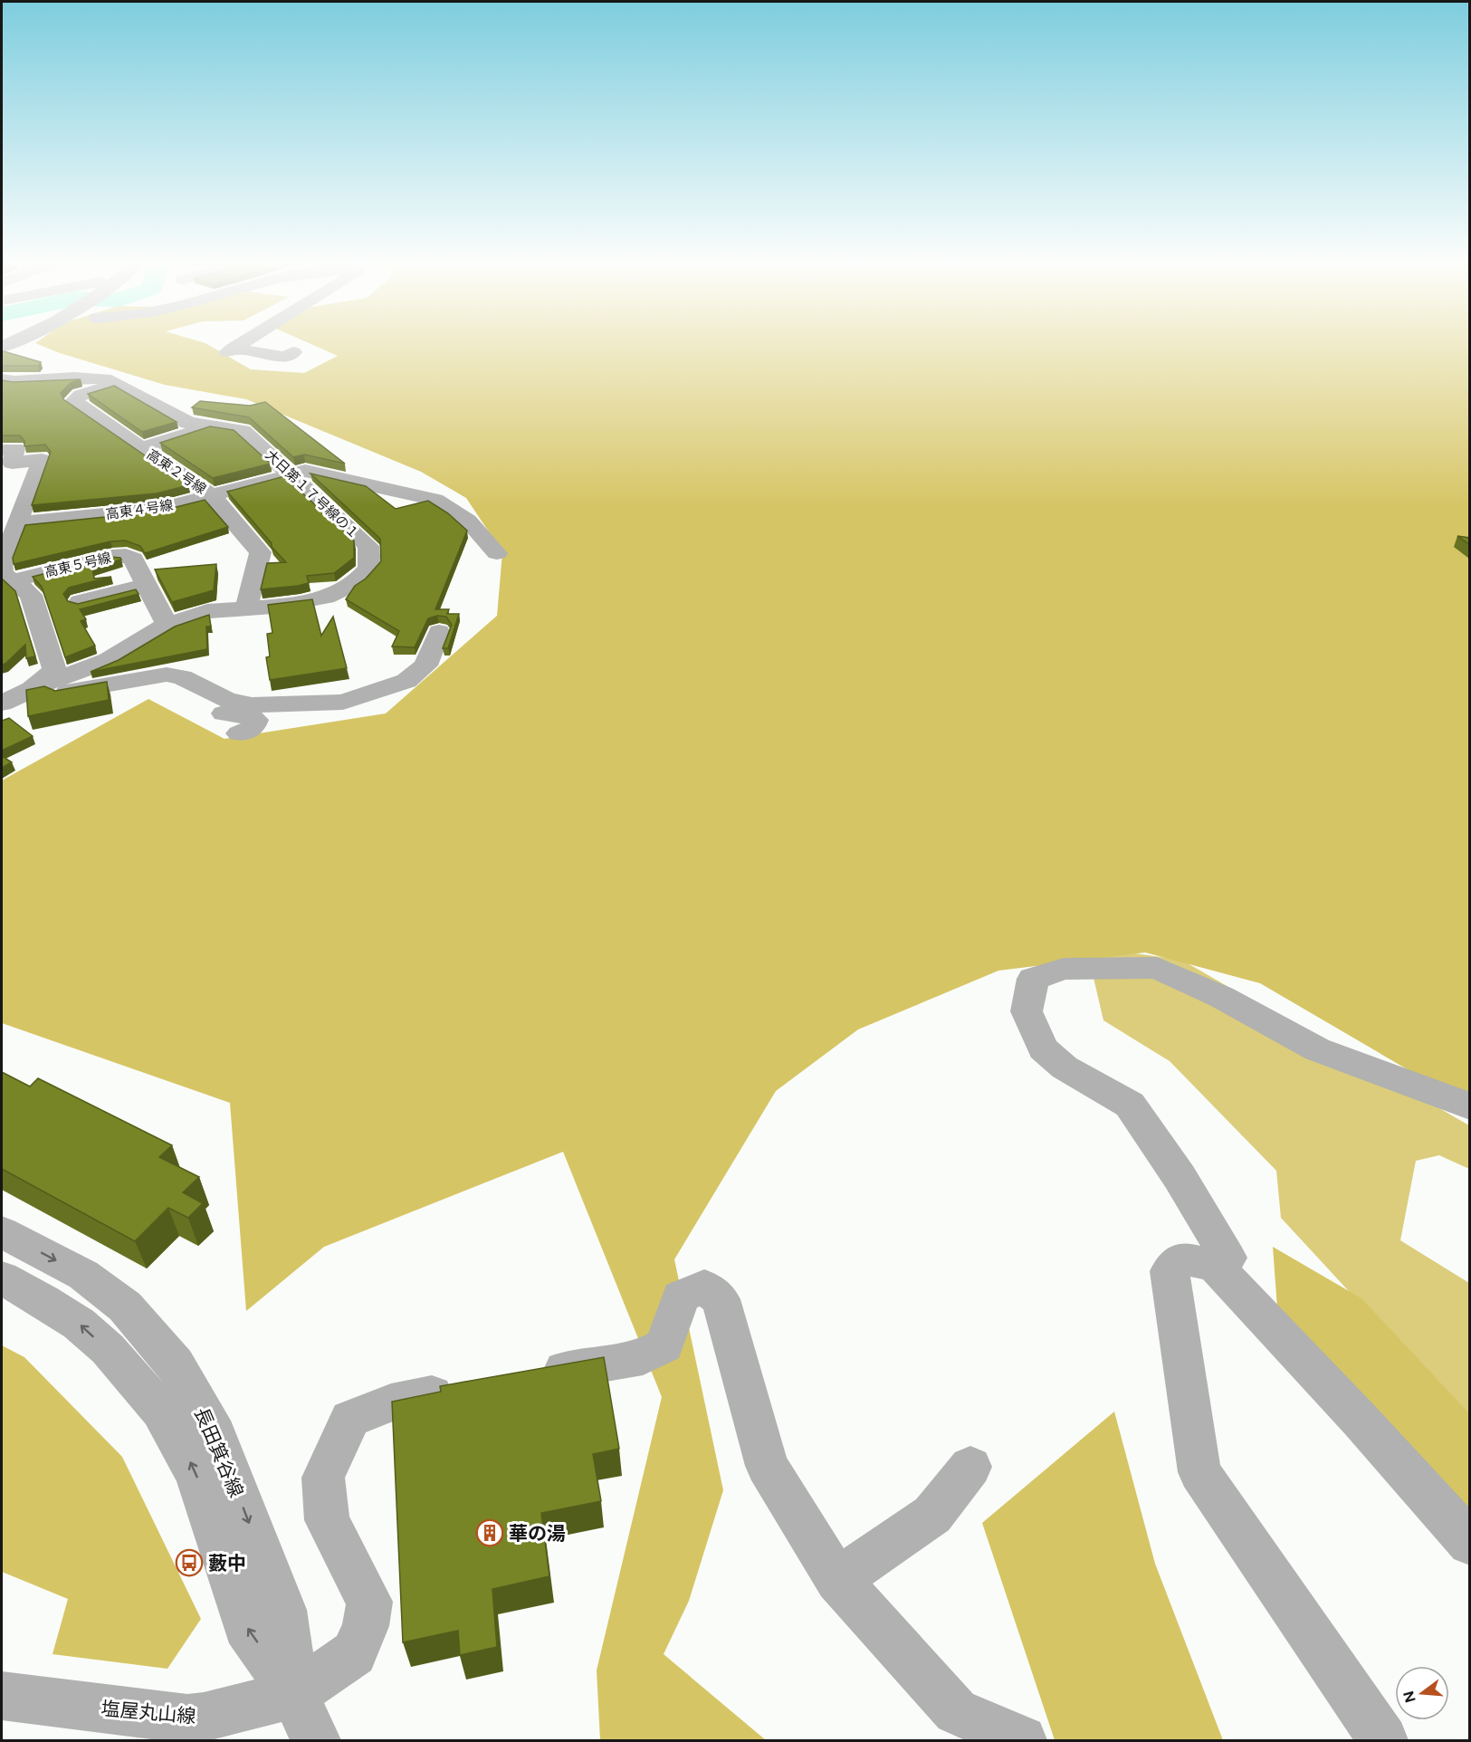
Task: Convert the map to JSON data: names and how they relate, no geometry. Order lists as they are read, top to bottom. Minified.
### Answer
{"streets":{"street":["高東２号線","大日第１７号線の１","高東４号線","高東５号線","長田箕谷線","塩屋丸山線"]},"crossings":[["高東２号線","大日第１７号線の１"],["高東２号線","高東４号線"],["大日第１７号線の１","高東４号線"],["大日第１７号線の１","高東５号線"],["長田箕谷線","塩屋丸山線"]],"places":{"building":["華の湯"],"bus stop":["藪中"]},"north":"left"}
